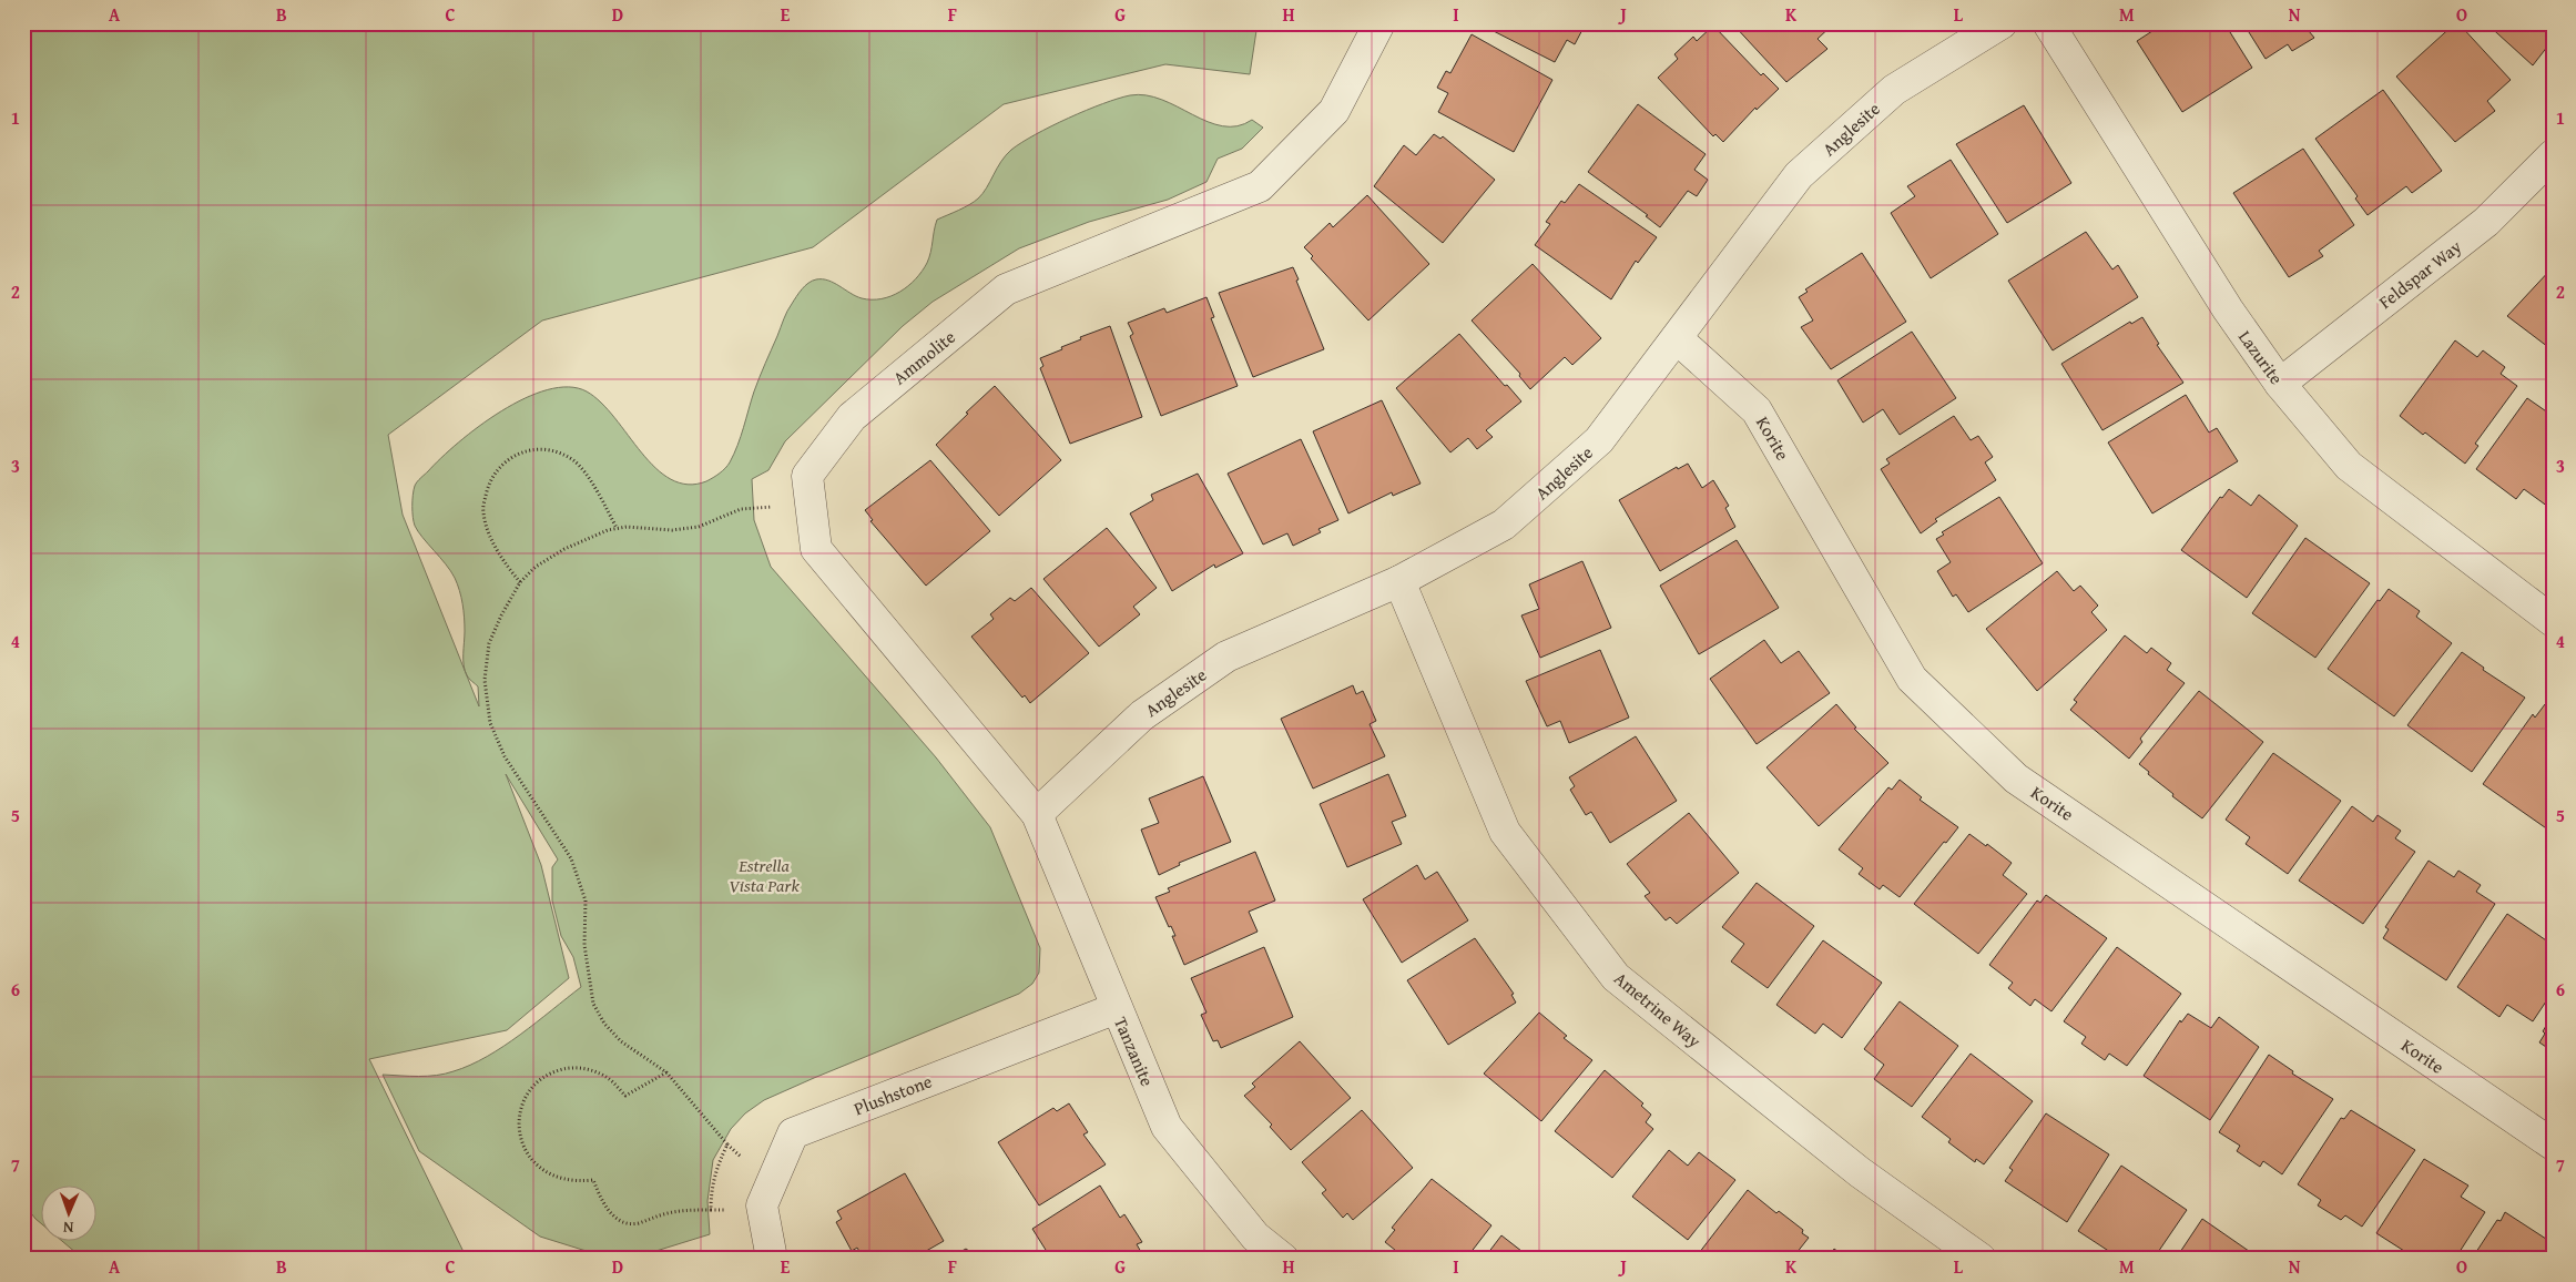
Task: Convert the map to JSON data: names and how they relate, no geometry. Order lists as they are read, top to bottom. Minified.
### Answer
{"streets":{"street":["Anglesite","Feldspar Way","Ammolite","Lazurite","Korite","Ametrine Way","Tanzanite","Plushstone"]},"crossings":[["Anglesite","Ammolite"],["Anglesite","Korite"],["Anglesite","Ametrine Way"],["Anglesite","Tanzanite"],["Feldspar Way","Lazurite"],["Ammolite","Tanzanite"],["Tanzanite","Plushstone"]],"parks":["Estrella Vista Park"],"north":"bottom","grid":{"columns":["A","B","C","D","E","F","G","H","I","J","K","L","M","N","O"],"rows":["1","2","3","4","5","6","7"]}}
